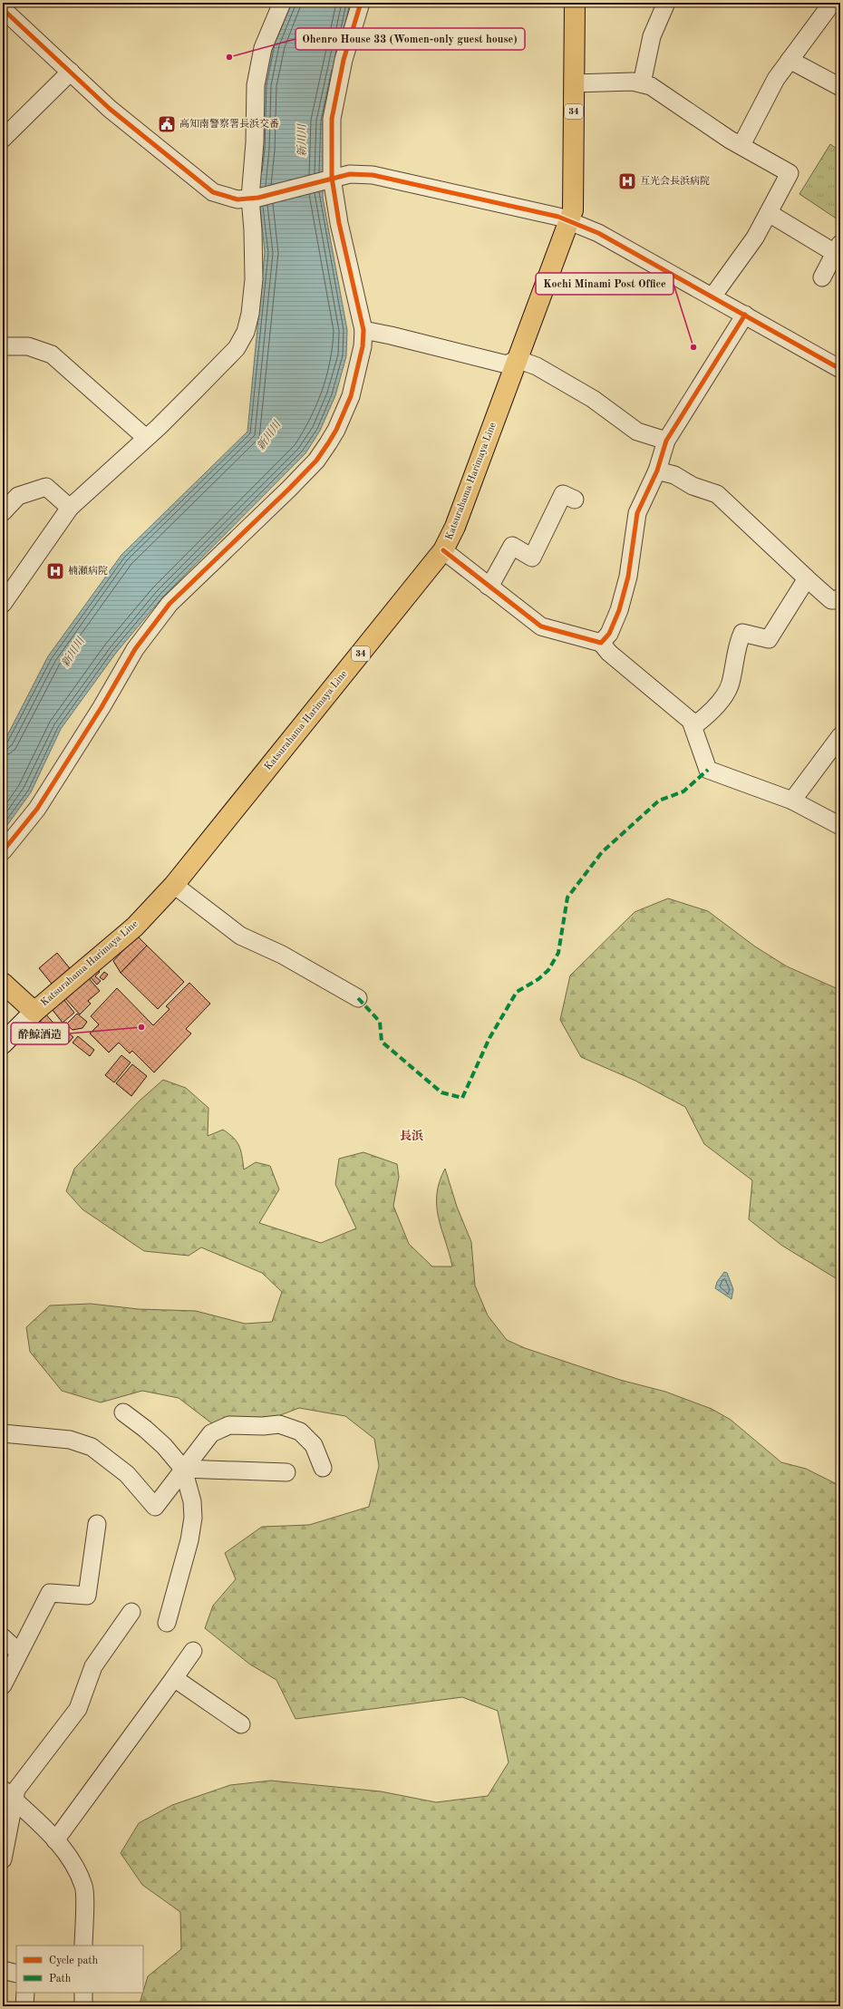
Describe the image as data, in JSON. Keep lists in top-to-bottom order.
{
  "streets": {
    "main road": ["34", "Katsurahama Harimaya Line"]
  },
  "districts": ["長浜"],
  "water": ["新川川"],
  "places": {
    "other": ["Ohenro House 33 (Women-only guest house)", "Kochi Minami Post Office", "酔鯨酒造"],
    "public building": ["高知南警察署長浜交番"],
    "hospital": ["互光会長浜病院", "楠瀬病院"]
  },
  "legend": ["Cycle path", "Path"]
}
